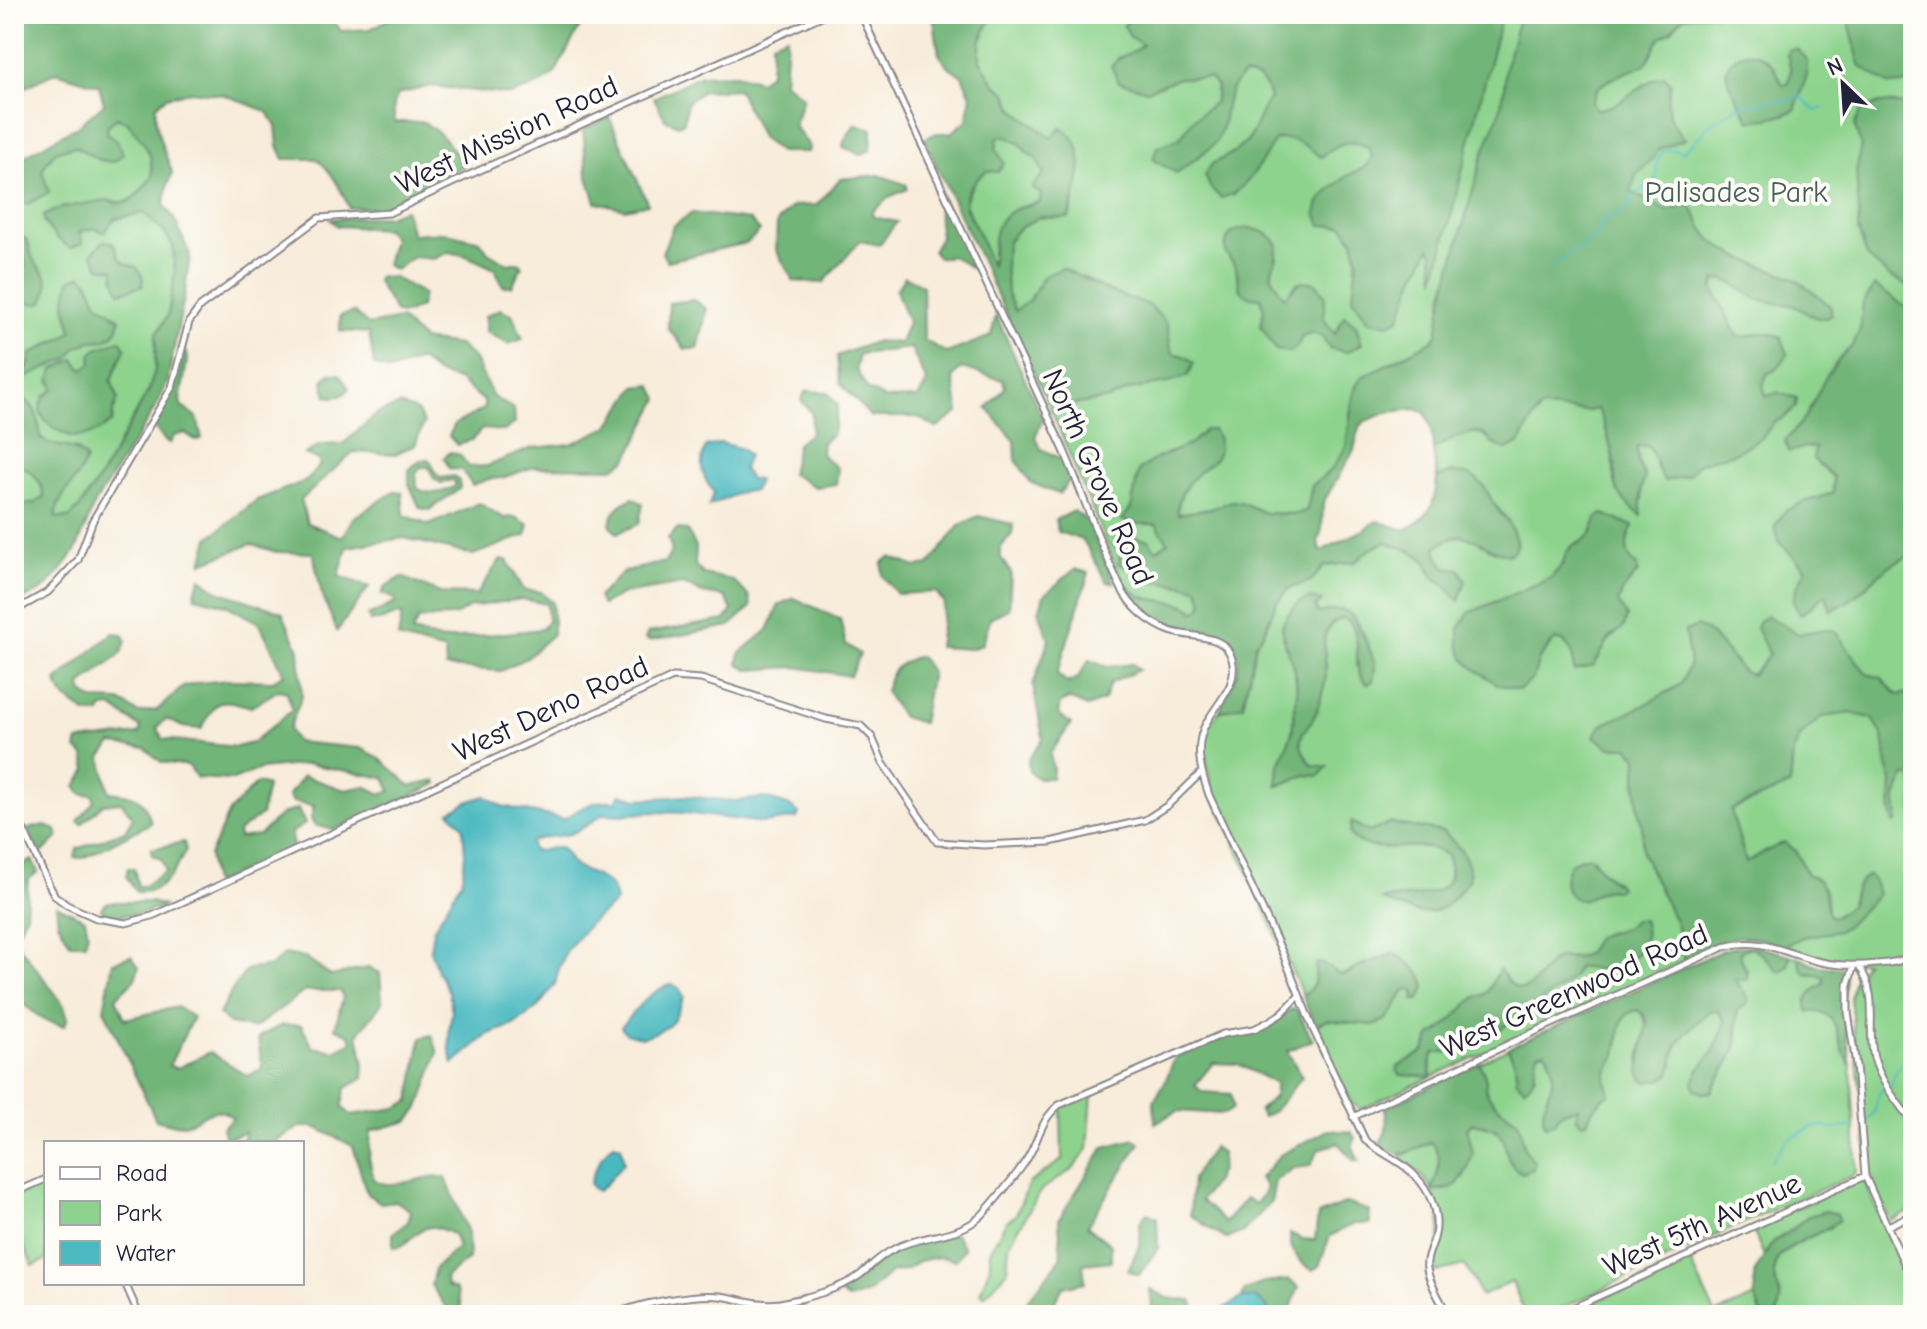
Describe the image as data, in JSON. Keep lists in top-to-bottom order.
{
  "streets": {
    "street": [
      "West Mission Road",
      "North Grove Road",
      "West Deno Road",
      "West Greenwood Road",
      "West 5th Avenue"
    ]
  },
  "crossings": [
    ["North Grove Road", "West Deno Road"],
    ["North Grove Road", "West Greenwood Road"]
  ],
  "parks": ["Palisades Park"],
  "legend": ["Road", "Park", "Water"],
  "north": "top left"
}
